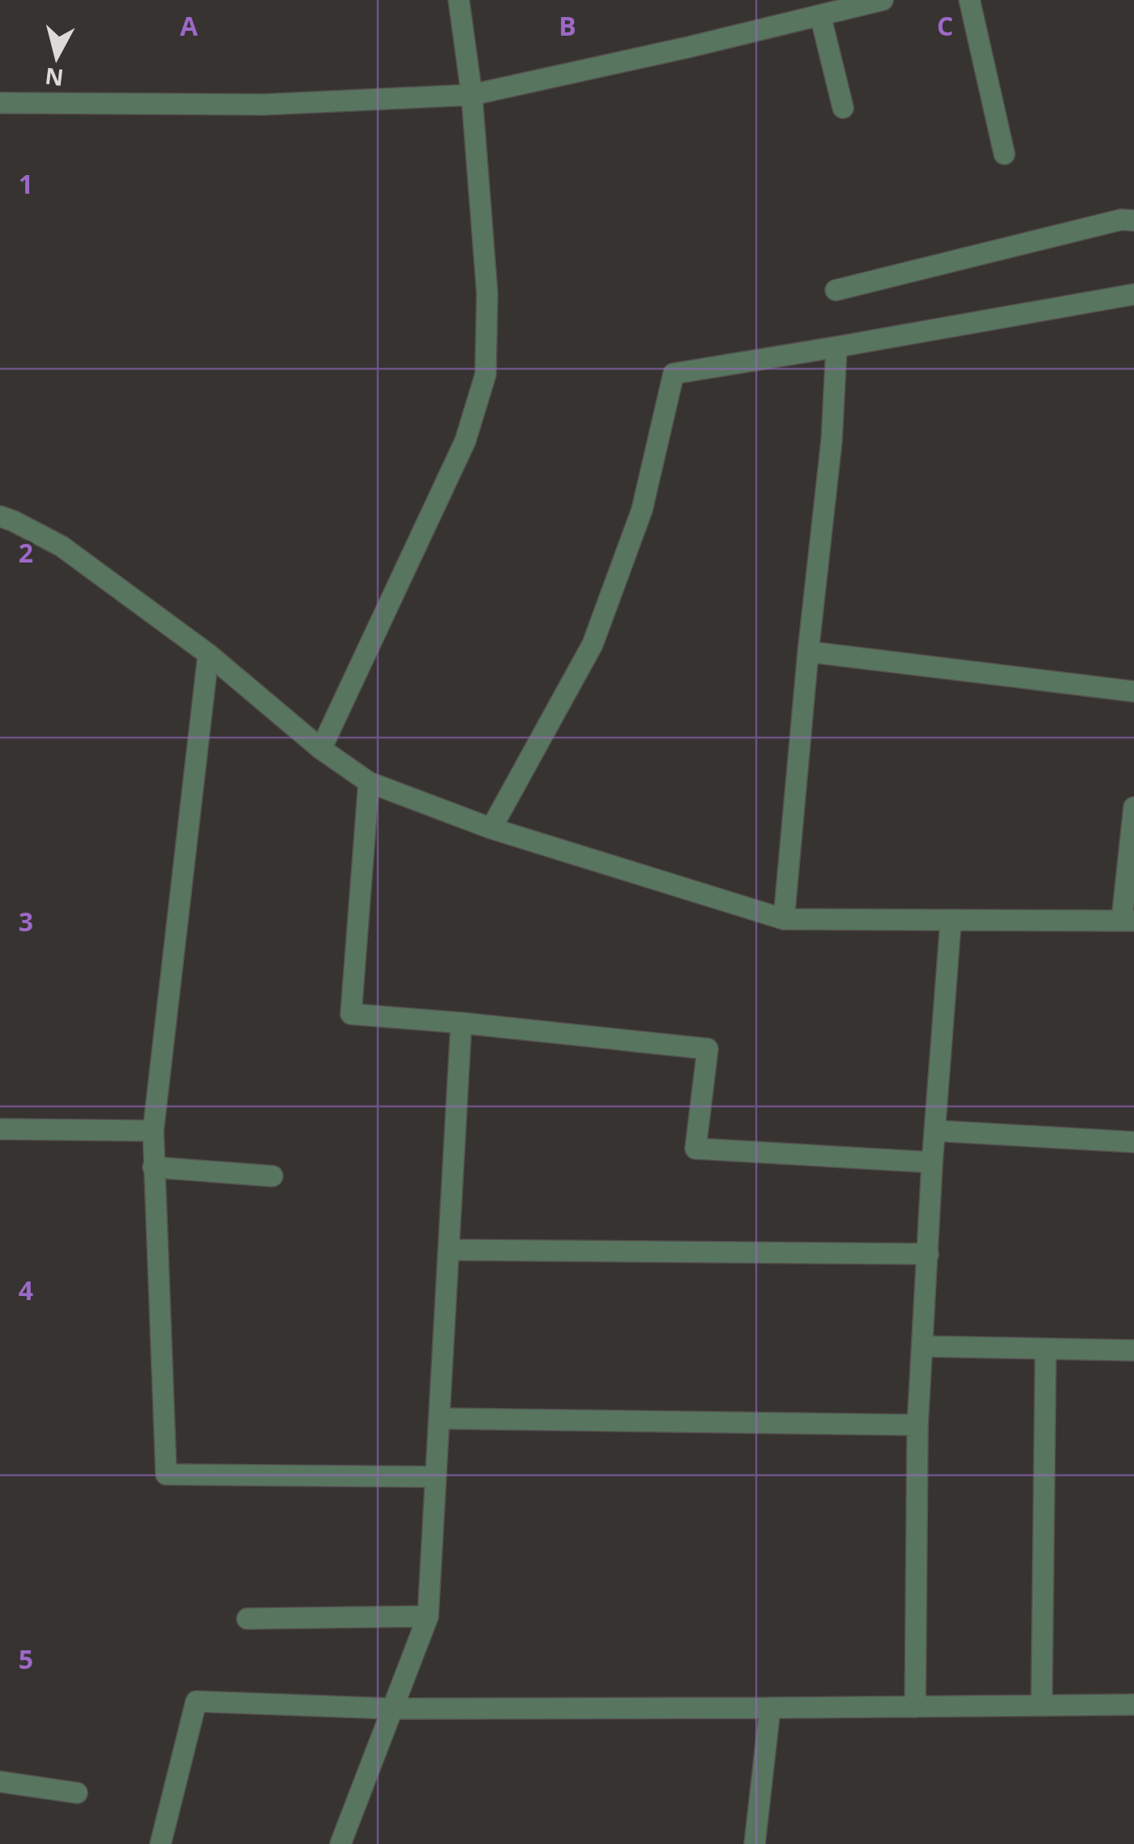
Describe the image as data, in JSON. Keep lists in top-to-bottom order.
{
  "north": "bottom",
  "grid": {
    "columns": ["A", "B", "C"],
    "rows": [
      "1",
      "2",
      "3",
      "4",
      "5"
    ]
  }
}
